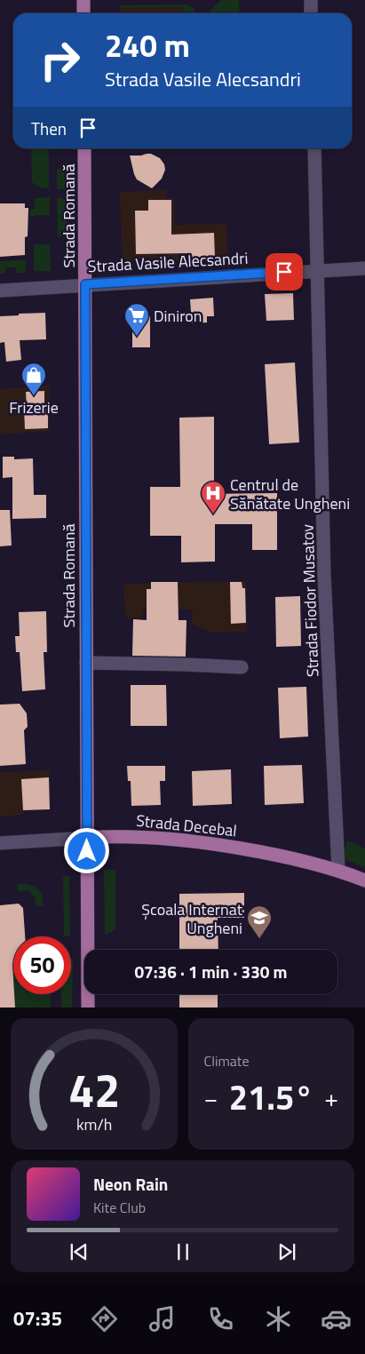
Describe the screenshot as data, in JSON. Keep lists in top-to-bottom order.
{
  "streets": {
    "main road": ["Strada Romană", "Strada Decebal"],
    "street": ["Strada Vasile Alecsandri", "Strada Fiodor Musatov"]
  },
  "crossings": [
    ["Strada Romană", "Strada Vasile Alecsandri"],
    ["Strada Romană", "Strada Decebal"],
    ["Strada Vasile Alecsandri", "Strada Fiodor Musatov"],
    ["Strada Fiodor Musatov", "Strada Decebal"]
  ],
  "places": {
    "supermarket": ["Diniron"],
    "shop": ["Frizerie"],
    "hospital": ["Centrul de Sănătate Ungheni"],
    "school or university": ["Școala Internat Ungheni"]
  },
  "page": {
    "turn": ["240 m", "Strada Vasile Alecsandri"],
    "then": "Then",
    "limit": "50",
    "trip": "07:36 · 1 min · 330 m",
    "tile": "Climate",
    "heat": ["−", "21.5°", "+"],
    "song": ["Neon Rain", "Kite Club"],
    "tabs": "07:35",
    "gauge": ["42", "km/h"]
  }
}
